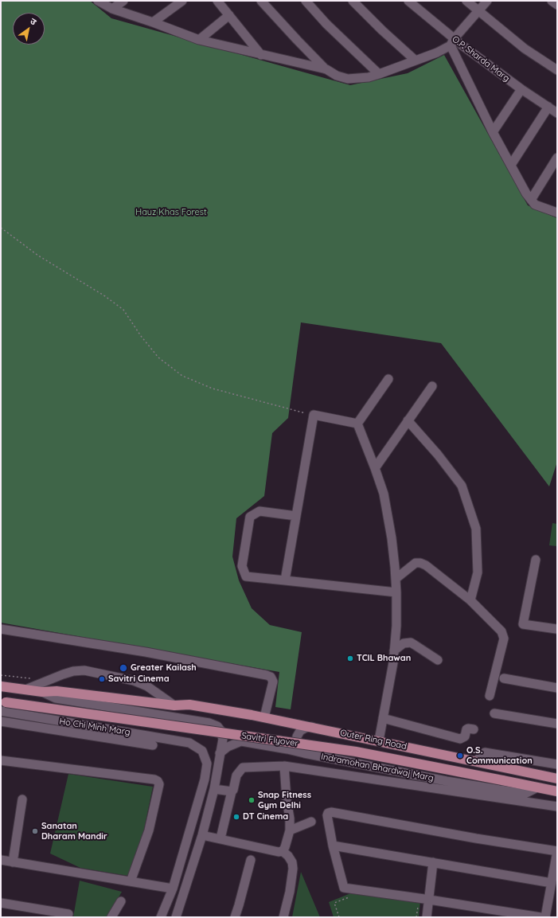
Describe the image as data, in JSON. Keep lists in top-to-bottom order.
{
  "streets": {
    "main road": ["Savitri Flyover", "Outer Ring Road"],
    "street": ["O.P. Sharda Marg", "Ho Chi Minh Marg", "Indramohan Bhardwaj Marg"]
  },
  "crossings": [
    ["Savitri Flyover", "Indramohan Bhardwaj Marg"]
  ],
  "parks": ["Hauz Khas Forest"],
  "places": [
    "TCIL Bhawan",
    "Greater Kailash",
    "Savitri Cinema",
    "O.S. Communication",
    "Snap Fitness Gym Delhi",
    "DT Cinema",
    "Sanatan Dharam Mandir"
  ],
  "north": "top right"
}
